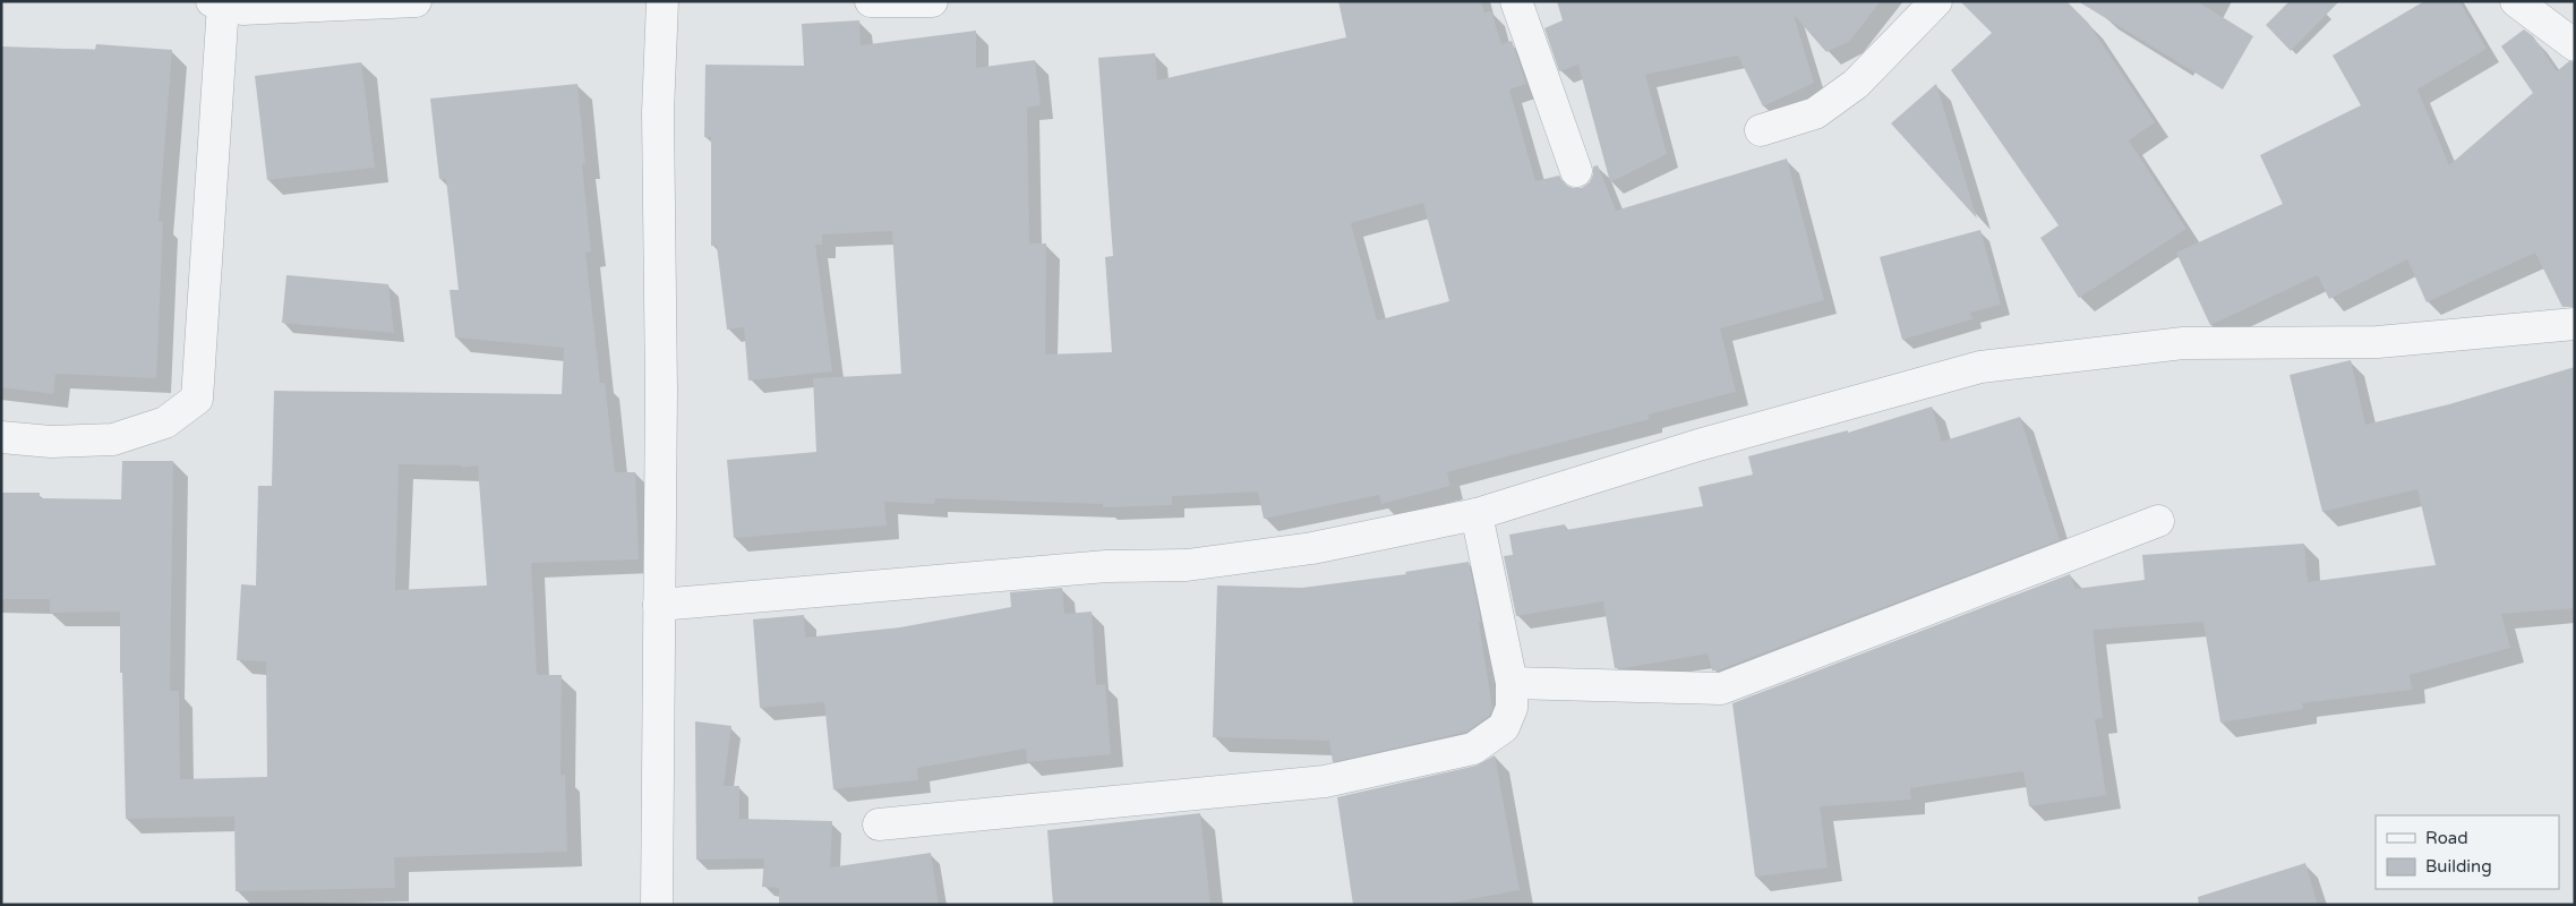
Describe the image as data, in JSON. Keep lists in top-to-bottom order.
{
  "legend": ["Road", "Building"]
}
